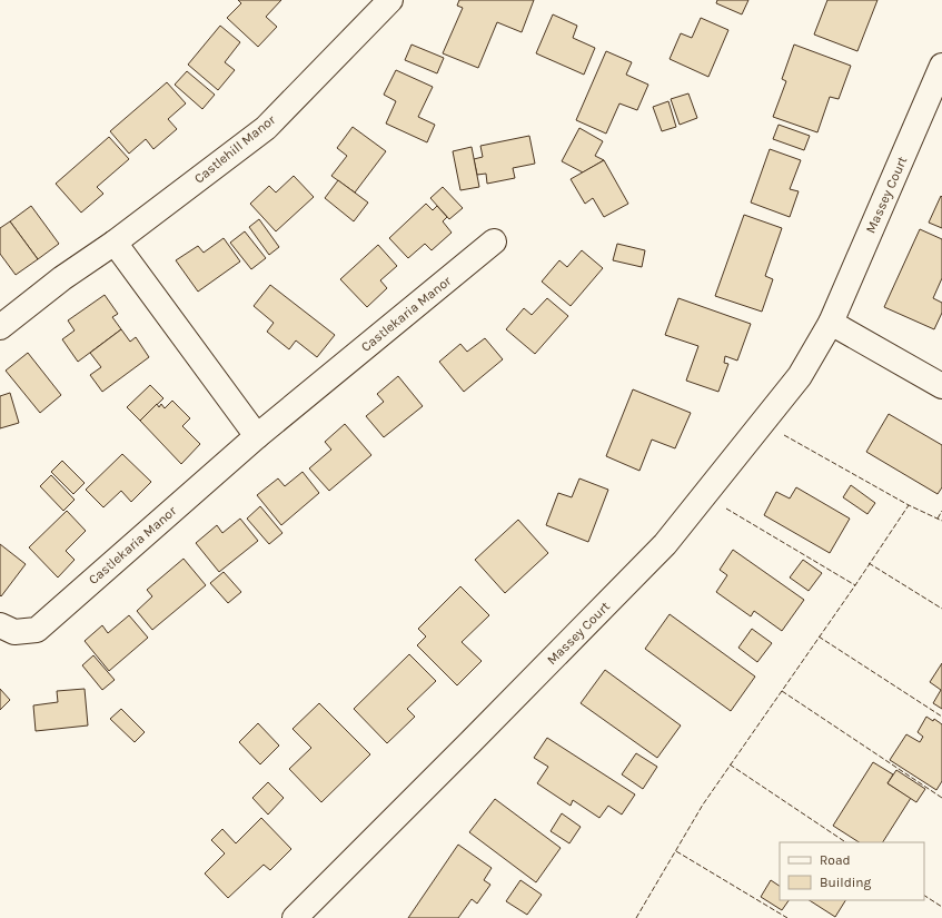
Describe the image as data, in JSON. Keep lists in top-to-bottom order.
{
  "streets": {
    "street": ["Castlehill Manor", "Massey Court", "Castlekaria Manor"]
  },
  "legend": ["Road", "Building"]
}
